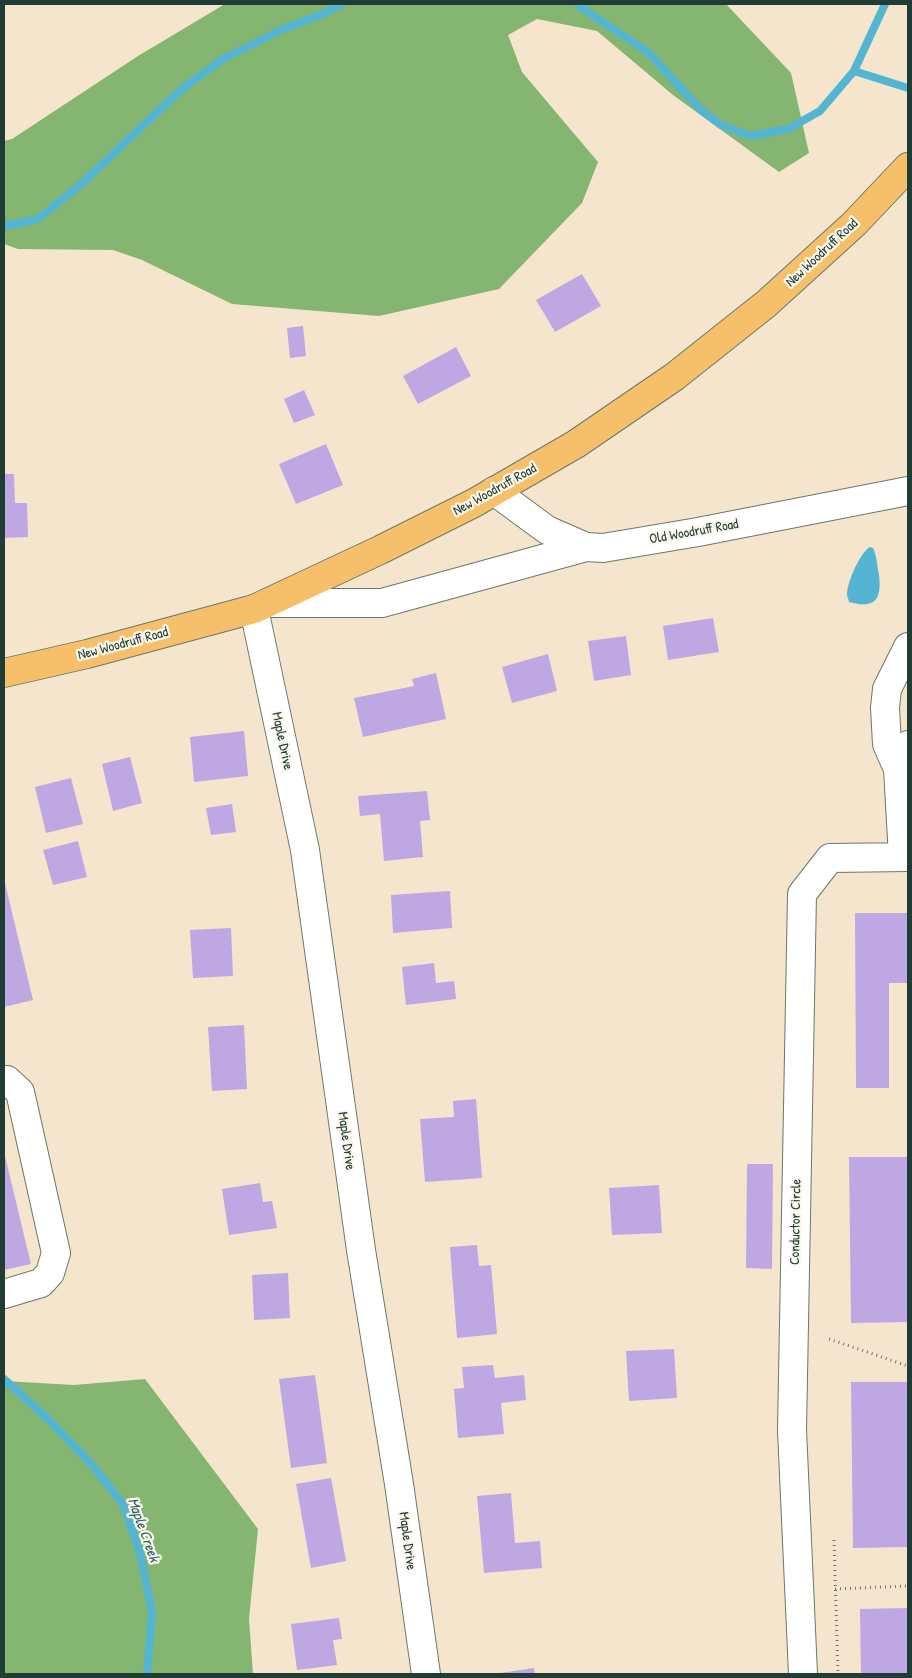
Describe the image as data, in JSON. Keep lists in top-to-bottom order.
{
  "streets": {
    "main road": ["New Woodruff Road"],
    "street": ["Old Woodruff Road", "Maple Drive", "Conductor Circle"]
  },
  "crossings": [
    ["New Woodruff Road", "Old Woodruff Road"],
    ["New Woodruff Road", "Maple Drive"]
  ],
  "water": ["Maple Creek"]
}
